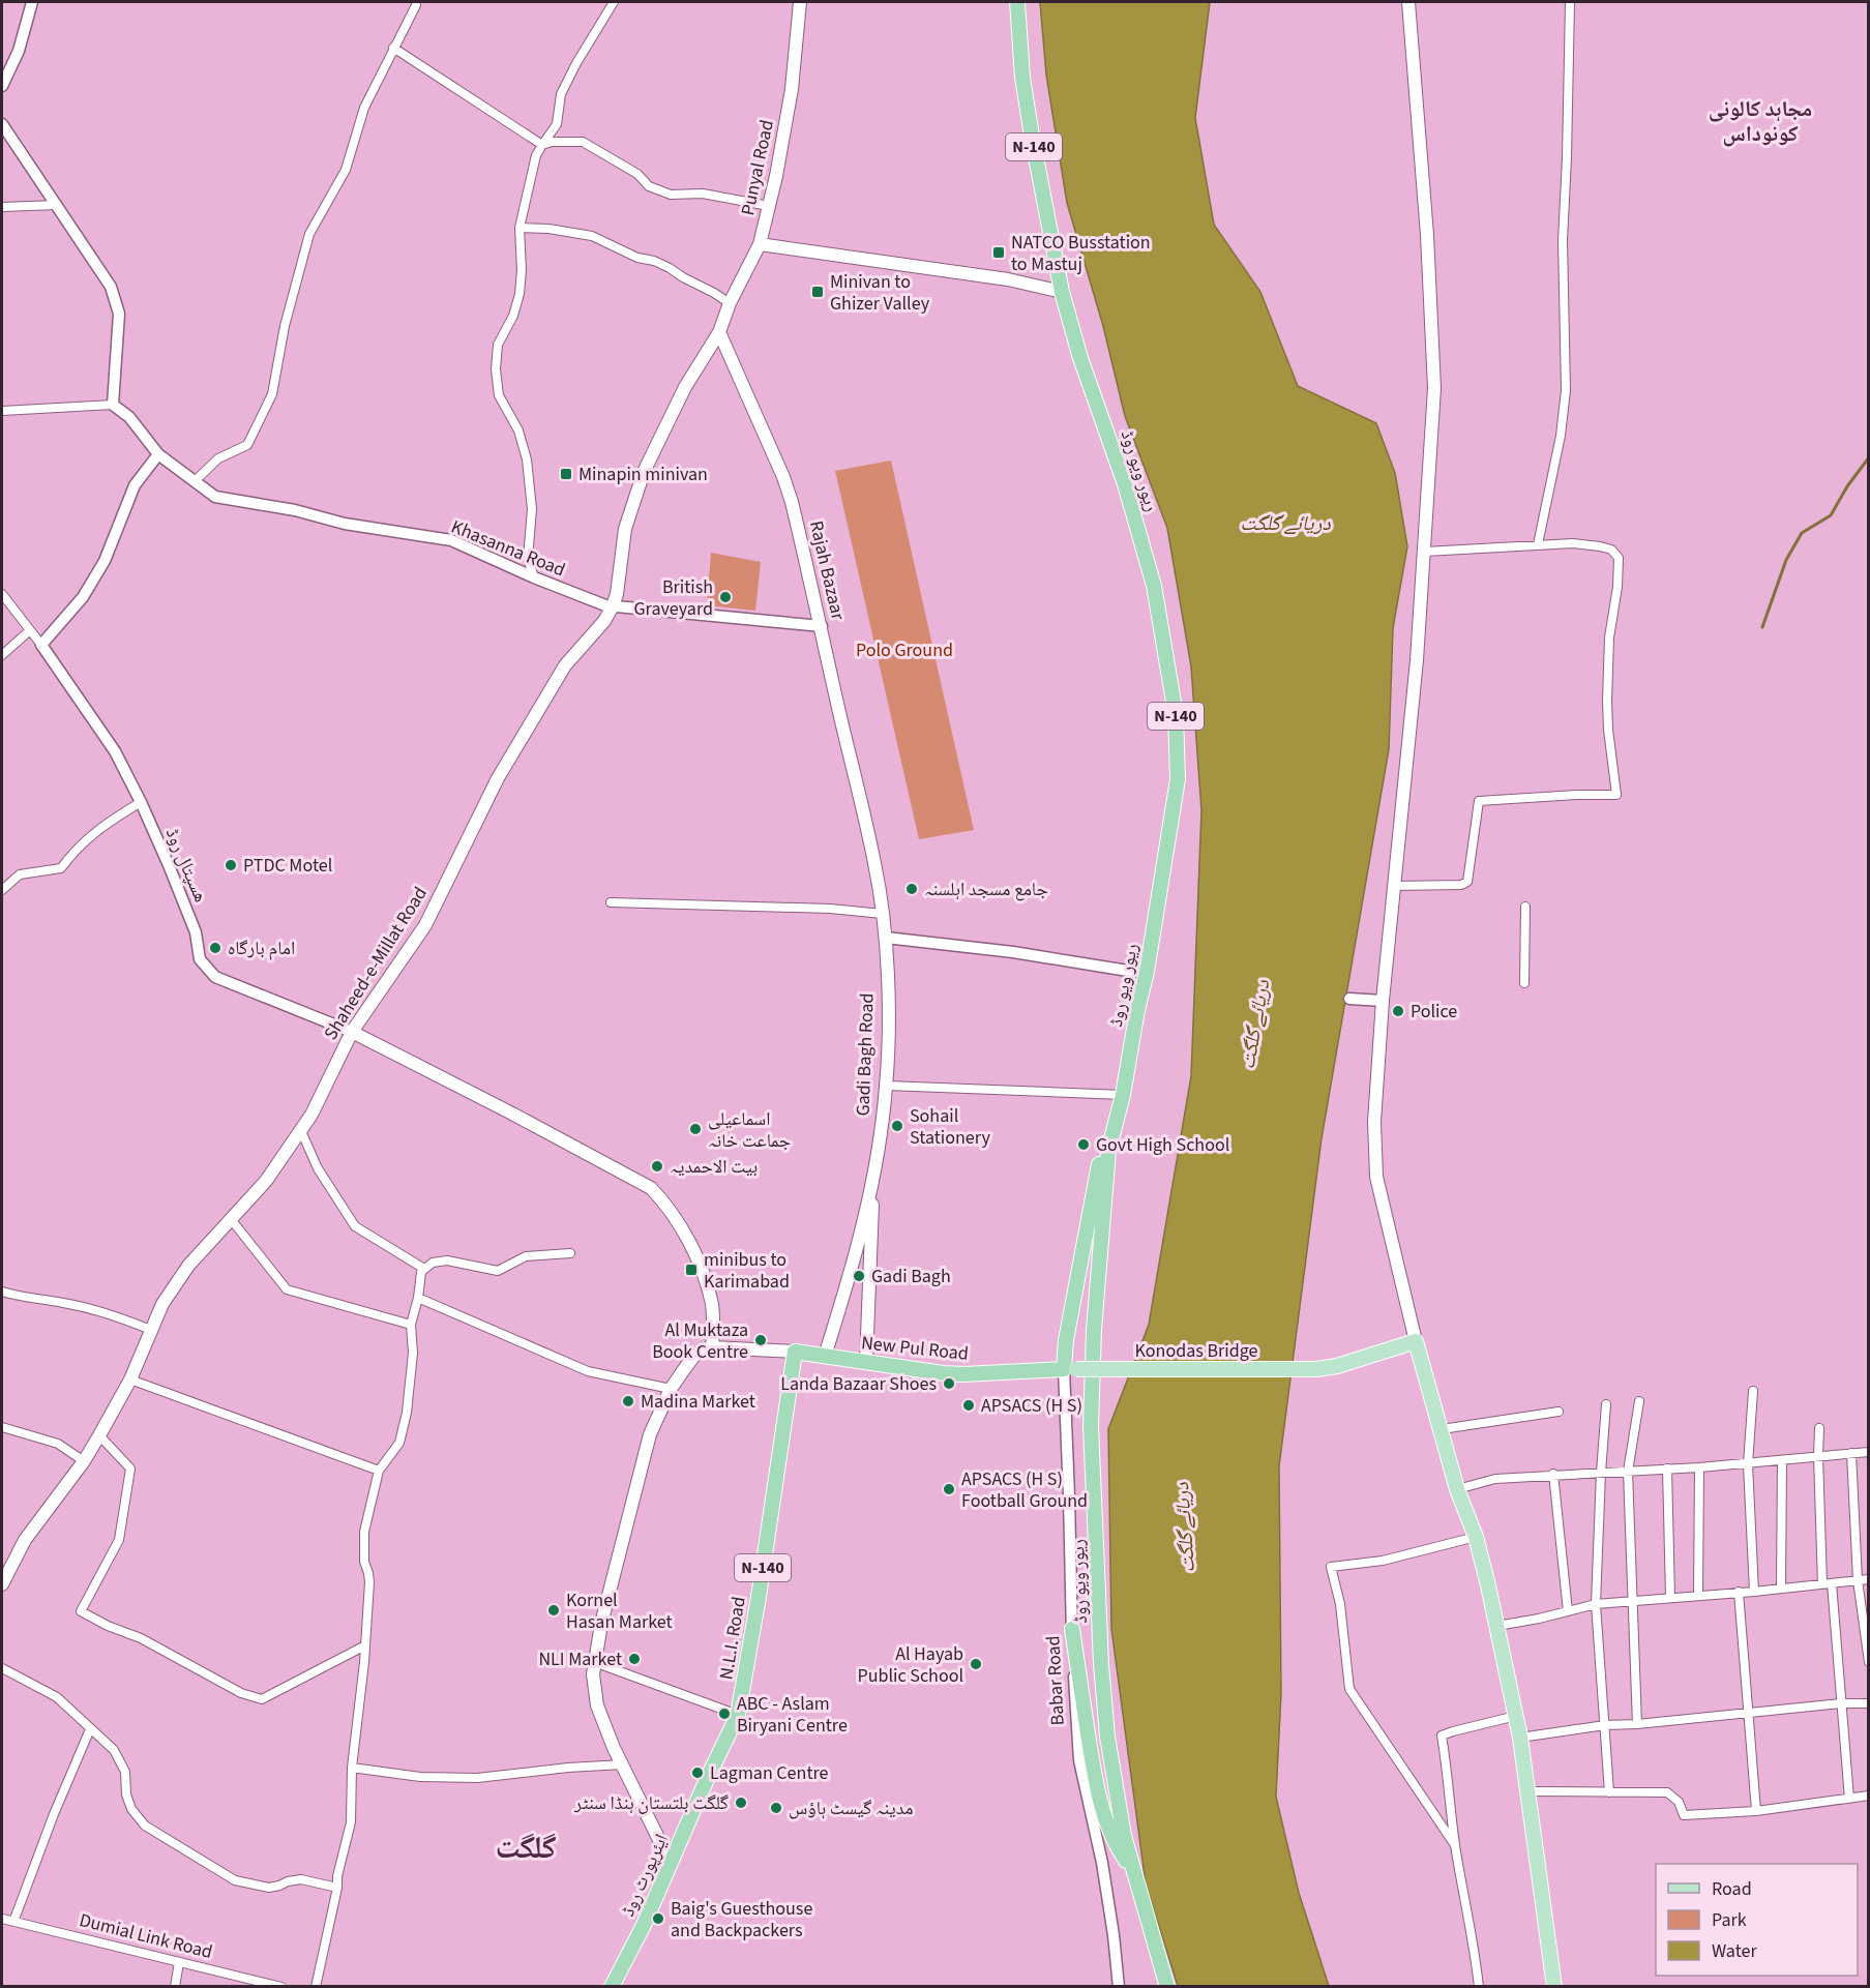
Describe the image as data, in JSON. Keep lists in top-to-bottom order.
{
  "streets": {
    "highway": [
      "N-140",
      "ریور ویو روڈ",
      "New Pul Road",
      "N.L.I. Road",
      "ایئرپورٹ روڈ"
    ],
    "main road": [
      "Punyal Road",
      "Rajah Bazaar",
      "Shaheed-e-Millat Road",
      "Gadi Bagh Road",
      "Konodas Bridge"
    ],
    "street": [
      "Khasanna Road",
      "ھسپتال روڈ",
      "Babar Road",
      "Dumial Link Road"
    ]
  },
  "crossings": [
    ["N-140", "ریور ویو روڈ"],
    ["N-140", "New Pul Road"],
    ["N-140", "Konodas Bridge"],
    ["N-140", "Babar Road"],
    ["Punyal Road", "Rajah Bazaar"],
    ["Punyal Road", "Shaheed-e-Millat Road"],
    ["Khasanna Road", "Rajah Bazaar"],
    ["Khasanna Road", "Shaheed-e-Millat Road"],
    ["Rajah Bazaar", "Shaheed-e-Millat Road"],
    ["Rajah Bazaar", "Gadi Bagh Road"],
    ["ھسپتال روڈ", "Shaheed-e-Millat Road"],
    ["Gadi Bagh Road", "New Pul Road"],
    ["New Pul Road", "Konodas Bridge"],
    ["New Pul Road", "Babar Road"],
    ["Konodas Bridge", "Babar Road"],
    ["N.L.I. Road", "ایئرپورٹ روڈ"]
  ],
  "districts": ["مجاہد کالونی کونوداس", "گلگت"],
  "water": ["دریائے گلگت"],
  "parks": ["Polo Ground"],
  "places": {
    "transit": [
      "NATCO Busstation to Mastuj",
      "Minivan to Ghizer Valley",
      "Minapin minivan",
      "minibus to Karimabad"
    ],
    "other": [
      "British Graveyard",
      "PTDC Motel",
      "جامع مسجد اہلسنہ",
      "امام بارگاہ",
      "Police",
      "Sohail Stationery",
      "اسماعیلی جماعت خانہ",
      "Govt High School",
      "بیت الاحمدیہ",
      "Gadi Bagh",
      "Al Muktaza Book Centre",
      "Landa Bazaar Shoes",
      "Madina Market",
      "APSACS (H S)",
      "APSACS (H S) Football Ground",
      "Kornel Hasan Market",
      "NLI Market",
      "Al Hayab Public School",
      "ABC - Aslam Biryani Centre",
      "Lagman Centre",
      "گلگت بلتستان ہنڈا سنٹر",
      "مدینہ گیسٹ ہاؤس",
      "Baig's Guesthouse and Backpackers"
    ]
  },
  "legend": ["Road", "Park", "Water"]
}
